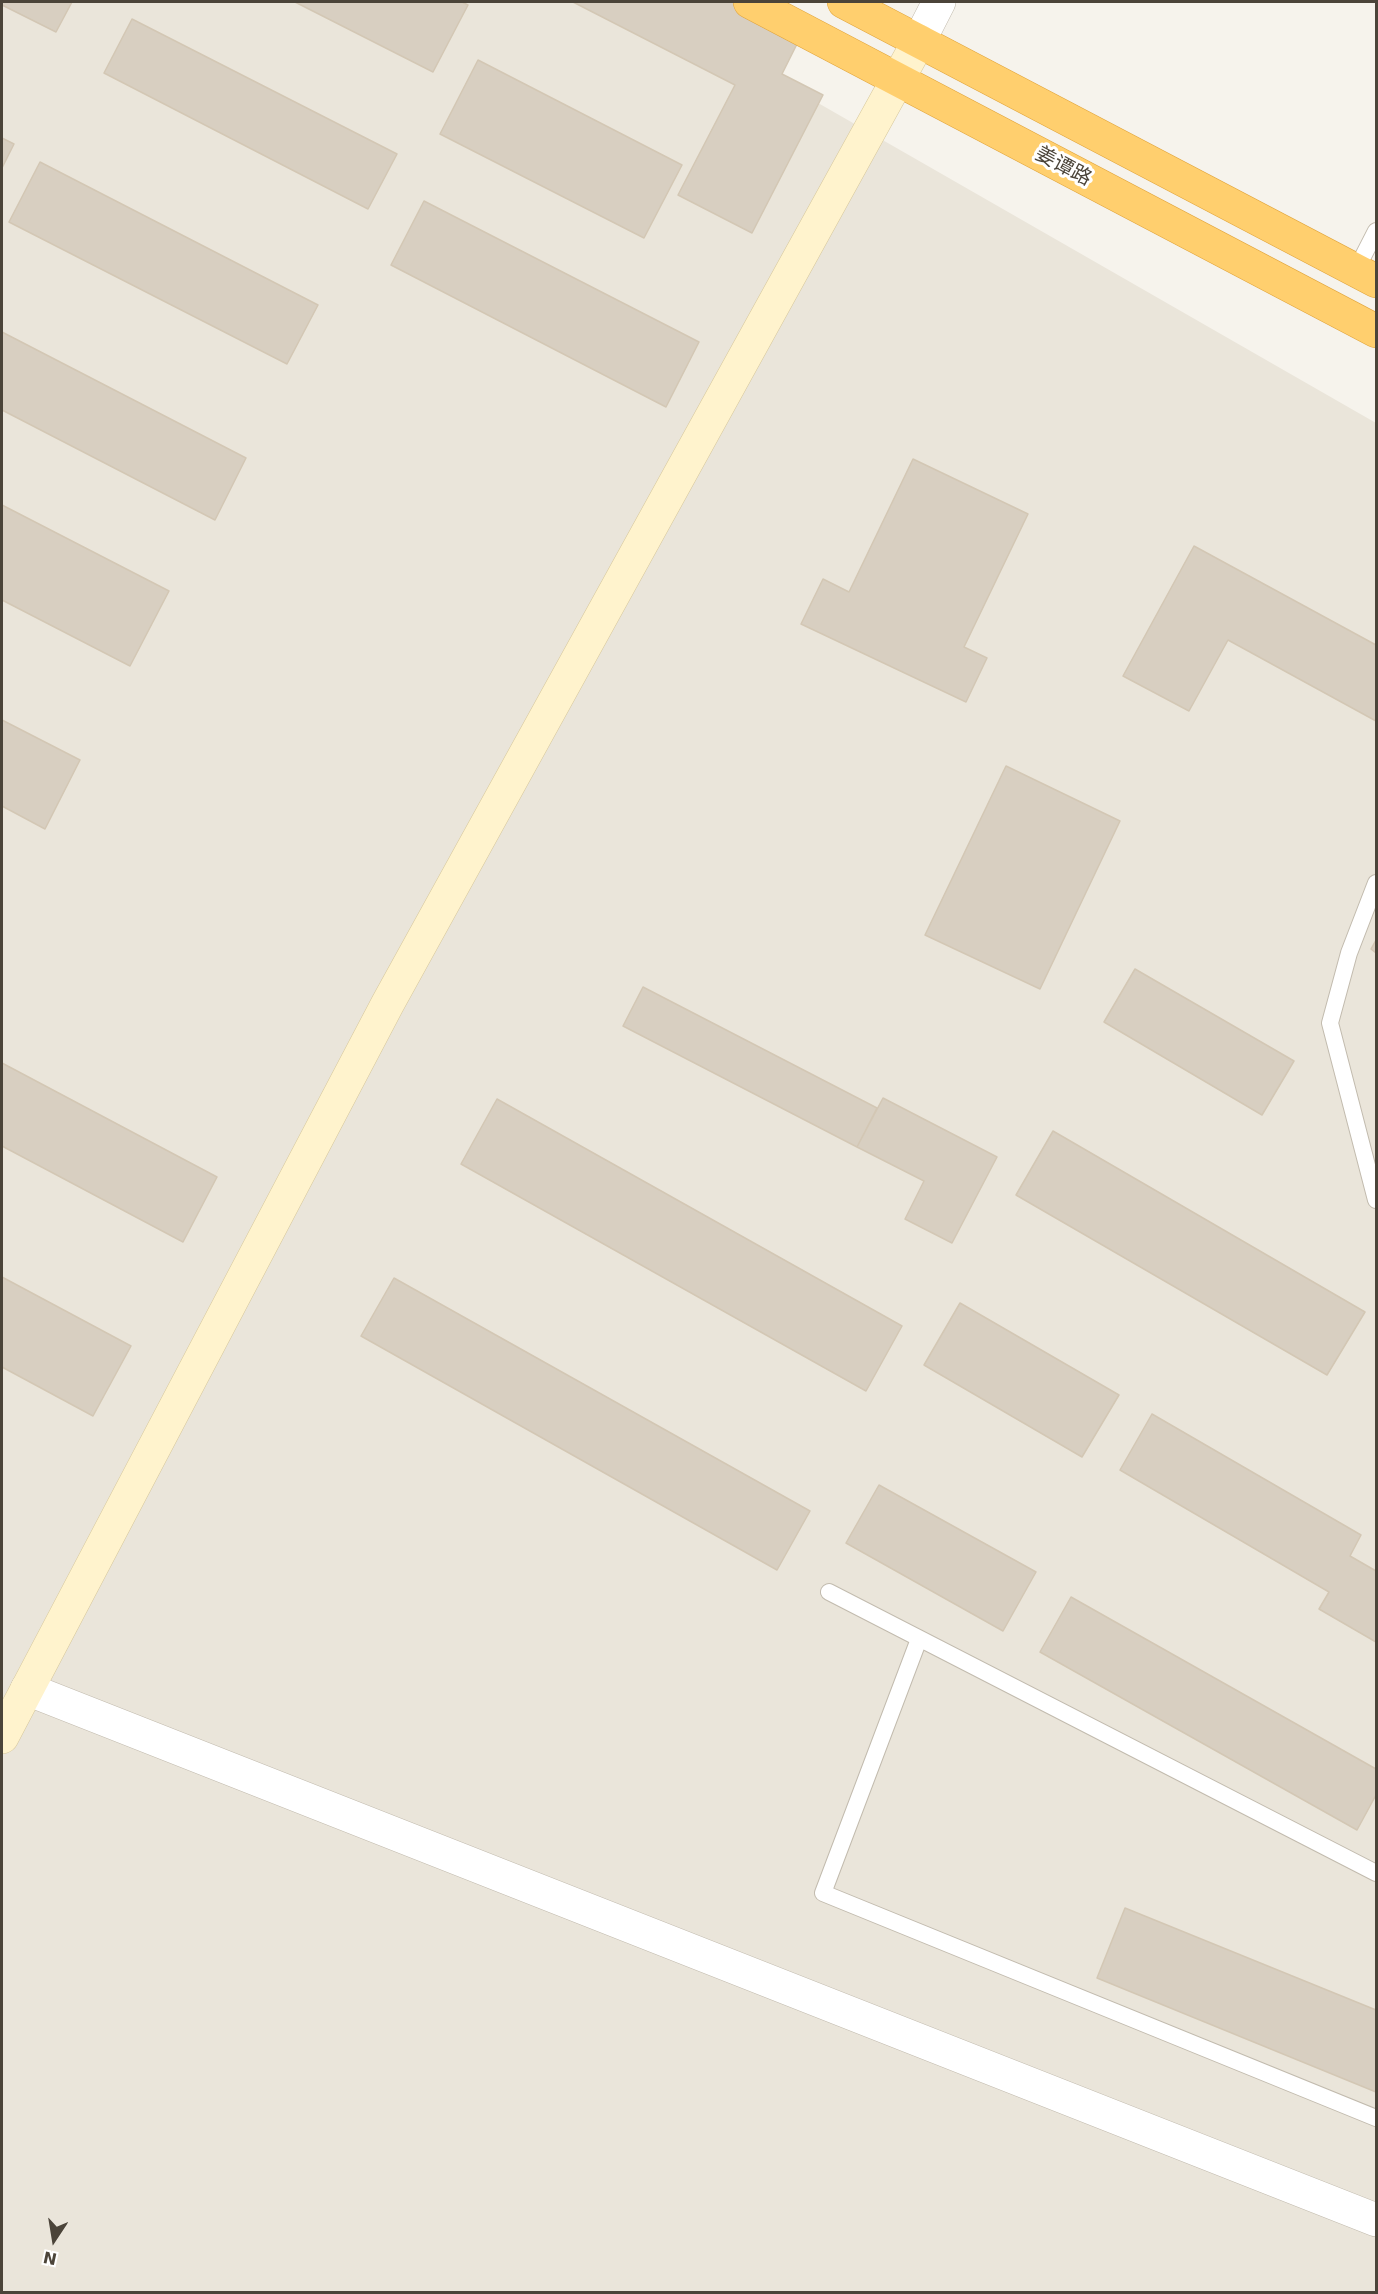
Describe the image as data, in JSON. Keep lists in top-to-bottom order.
{
  "streets": {
    "highway": ["姜谭路"]
  },
  "north": "bottom"
}
